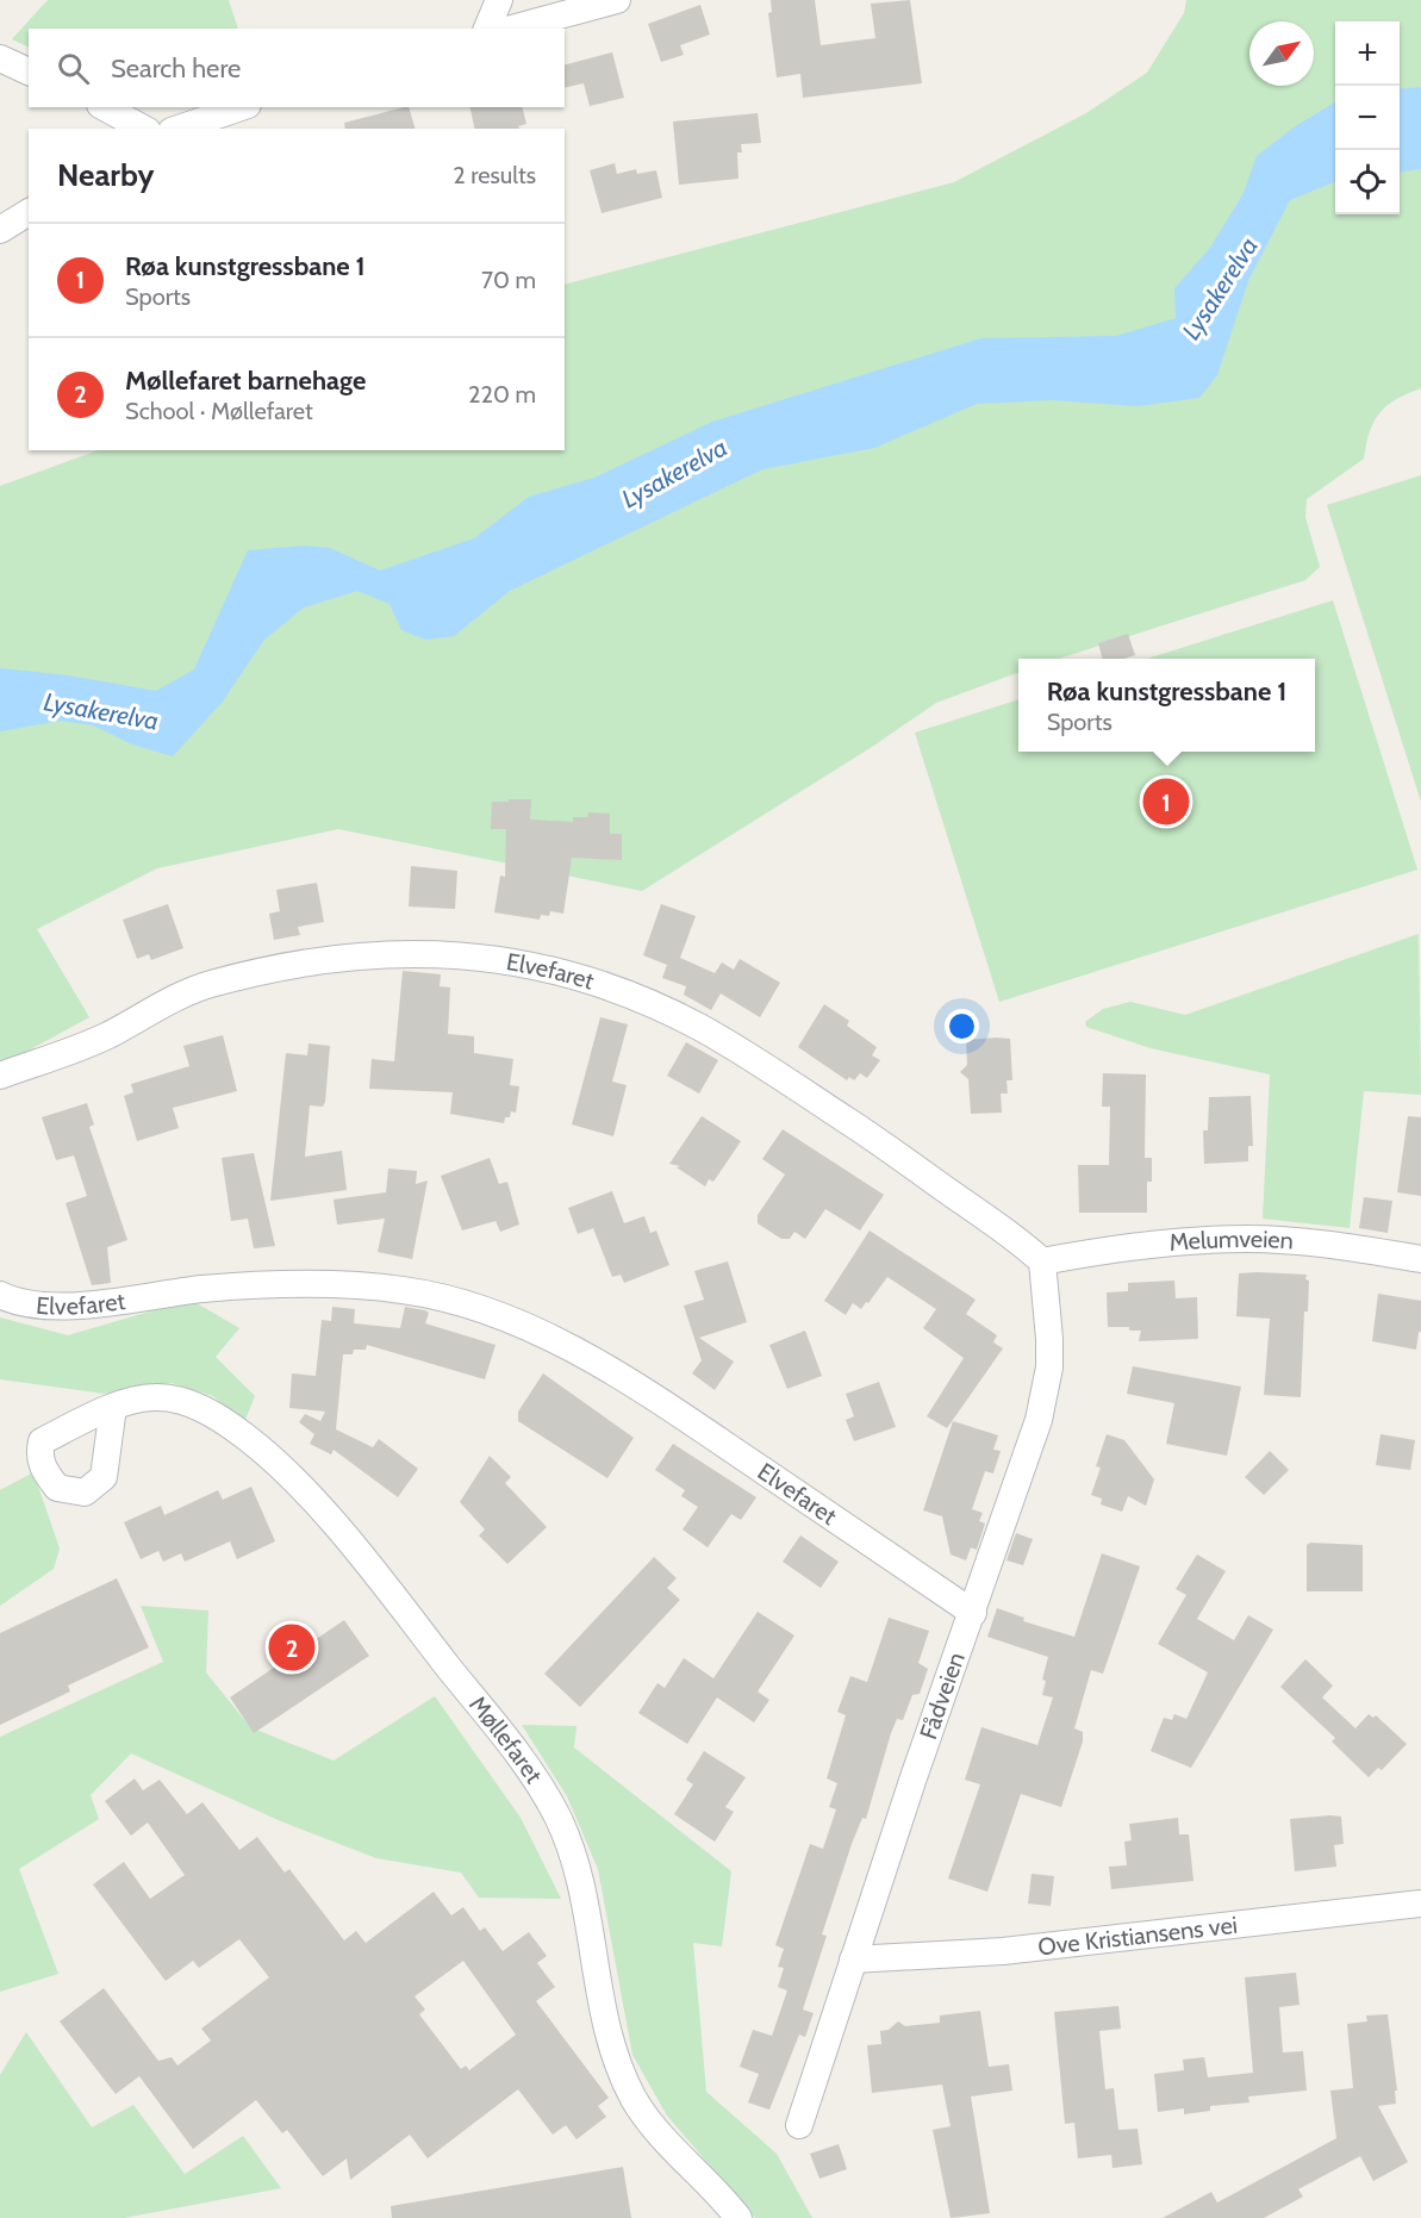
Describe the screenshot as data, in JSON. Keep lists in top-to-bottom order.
{
  "streets": {
    "street": [
      "Elvefaret",
      "Melumveien",
      "Fådveien",
      "Møllefaret",
      "Ove Kristiansens vei"
    ]
  },
  "crossings": [
    ["Elvefaret", "Melumveien"],
    ["Elvefaret", "Fådveien"],
    ["Melumveien", "Fådveien"],
    ["Fådveien", "Ove Kristiansens vei"]
  ],
  "water": ["Lysakerelva"],
  "north": "top right",
  "page": {
    "map_buttons": ["+", "−"],
    "search": "Search here",
    "heading": ["Nearby", "2 results"],
    "list": [
      {
        "mark": "1",
        "name": "Røa kunstgressbane 1",
        "note": "Sports",
        "value": "70 m"
      },
      {
        "mark": "2",
        "name": "Møllefaret barnehage",
        "note": "School · Møllefaret",
        "value": "220 m"
      }
    ],
    "popup": ["Røa kunstgressbane 1", "Sports"],
    "pins": ["1", "2"]
  }
}
